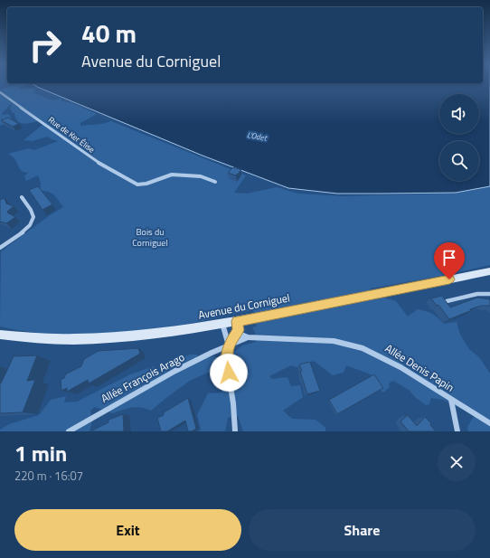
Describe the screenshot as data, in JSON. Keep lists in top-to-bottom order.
{
  "streets": {
    "street": [
      "Rue de Ker Élise",
      "Avenue du Corniguel",
      "Allée Denis Papin",
      "Allée François Arago"
    ]
  },
  "crossings": [
    ["Allée Denis Papin", "Allée François Arago"]
  ],
  "water": ["L'Odet"],
  "parks": ["Bois du Corniguel"],
  "page": {
    "turn": ["40 m", "Avenue du Corniguel"],
    "heading": ["1 min", "220 m · 16:07"],
    "buttons": ["Exit", "Share"]
  }
}
